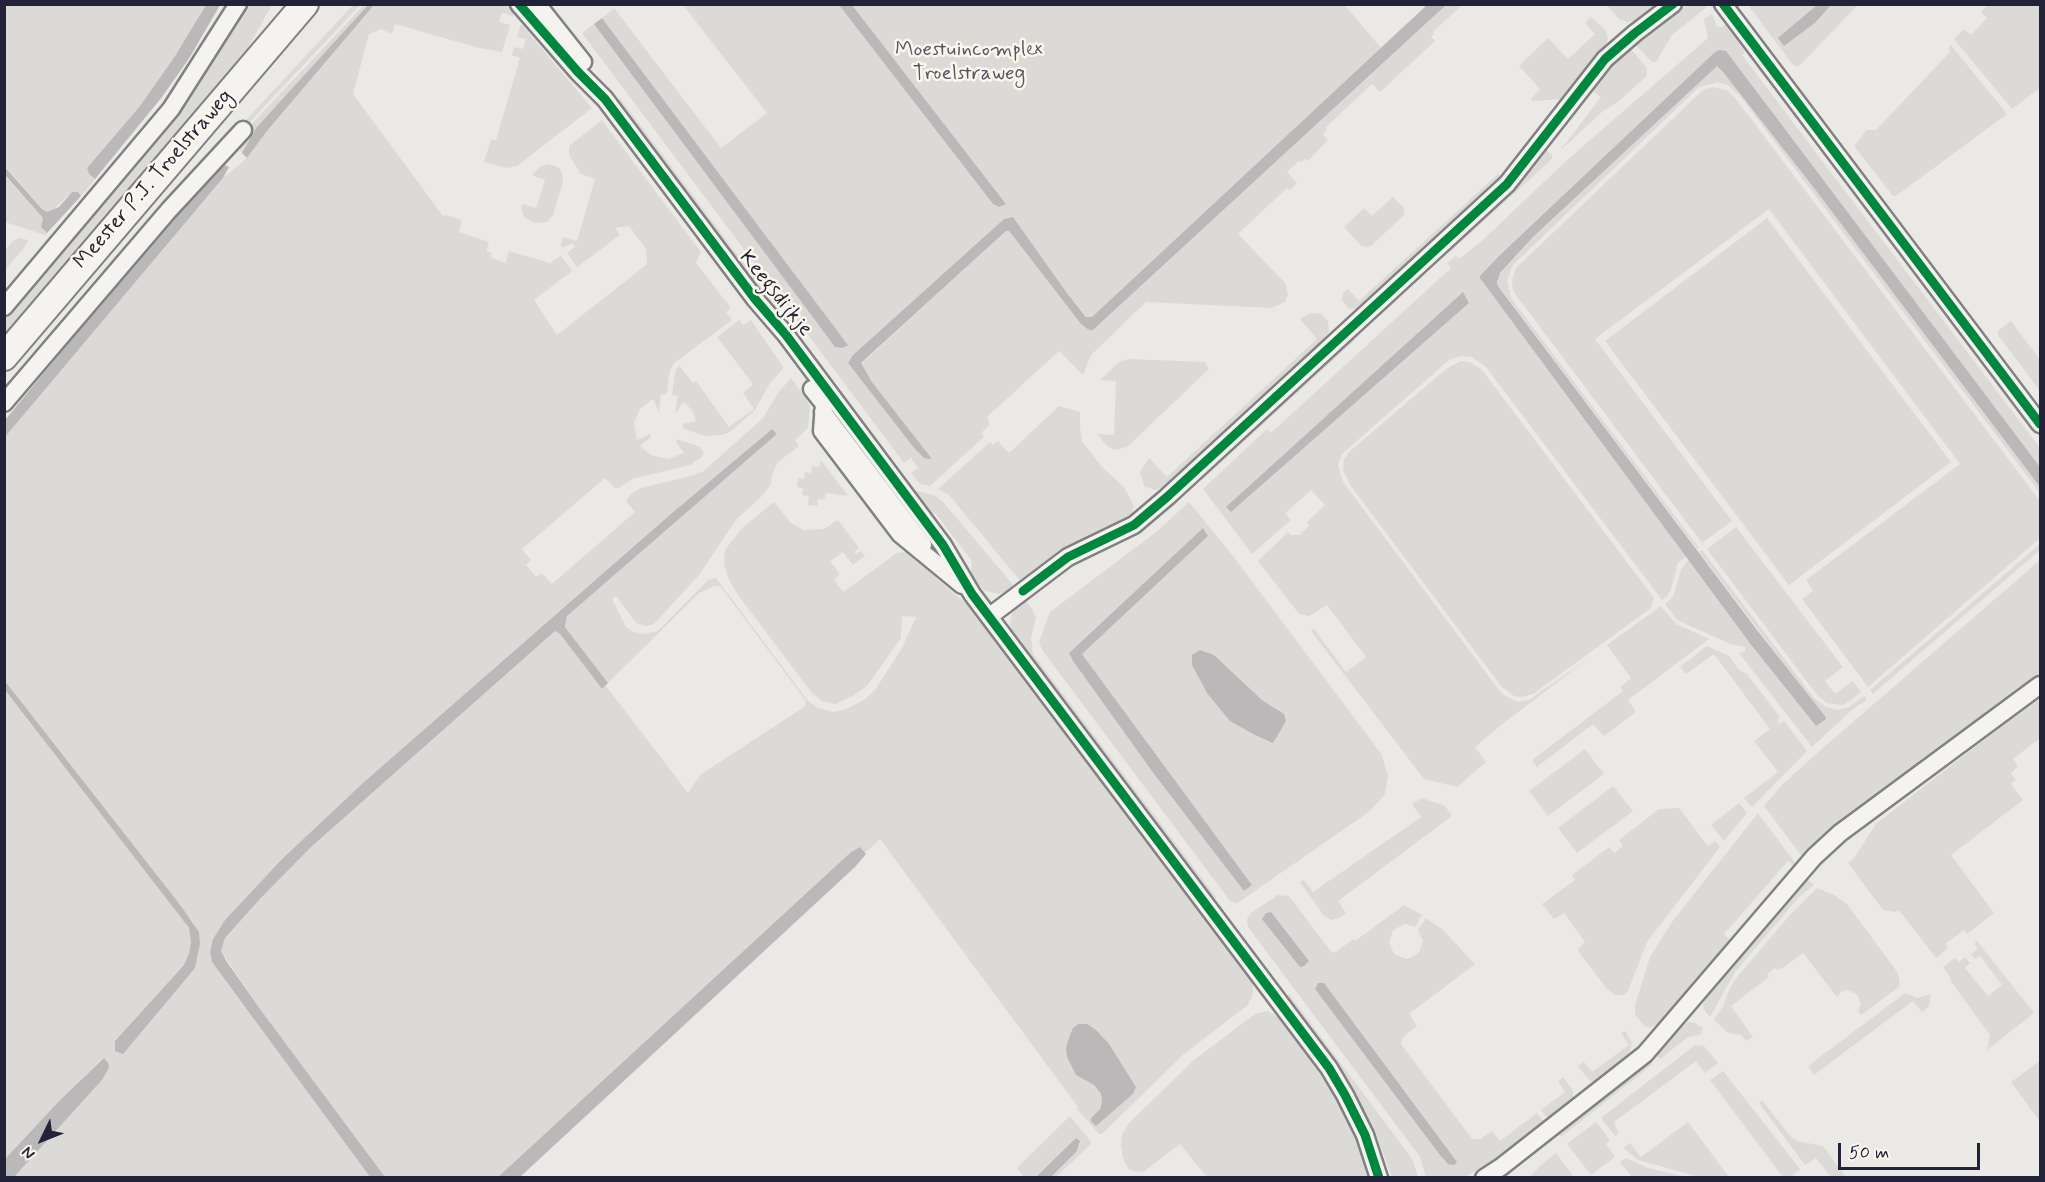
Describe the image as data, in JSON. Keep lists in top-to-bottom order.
{
  "streets": {
    "main road": ["Meester P.J. Troelstraweg"],
    "street": ["Keegsdijkje"]
  },
  "parks": ["Moestuincomplex Troelstraweg"],
  "scale_bar": "50 m",
  "north": "bottom left"
}
